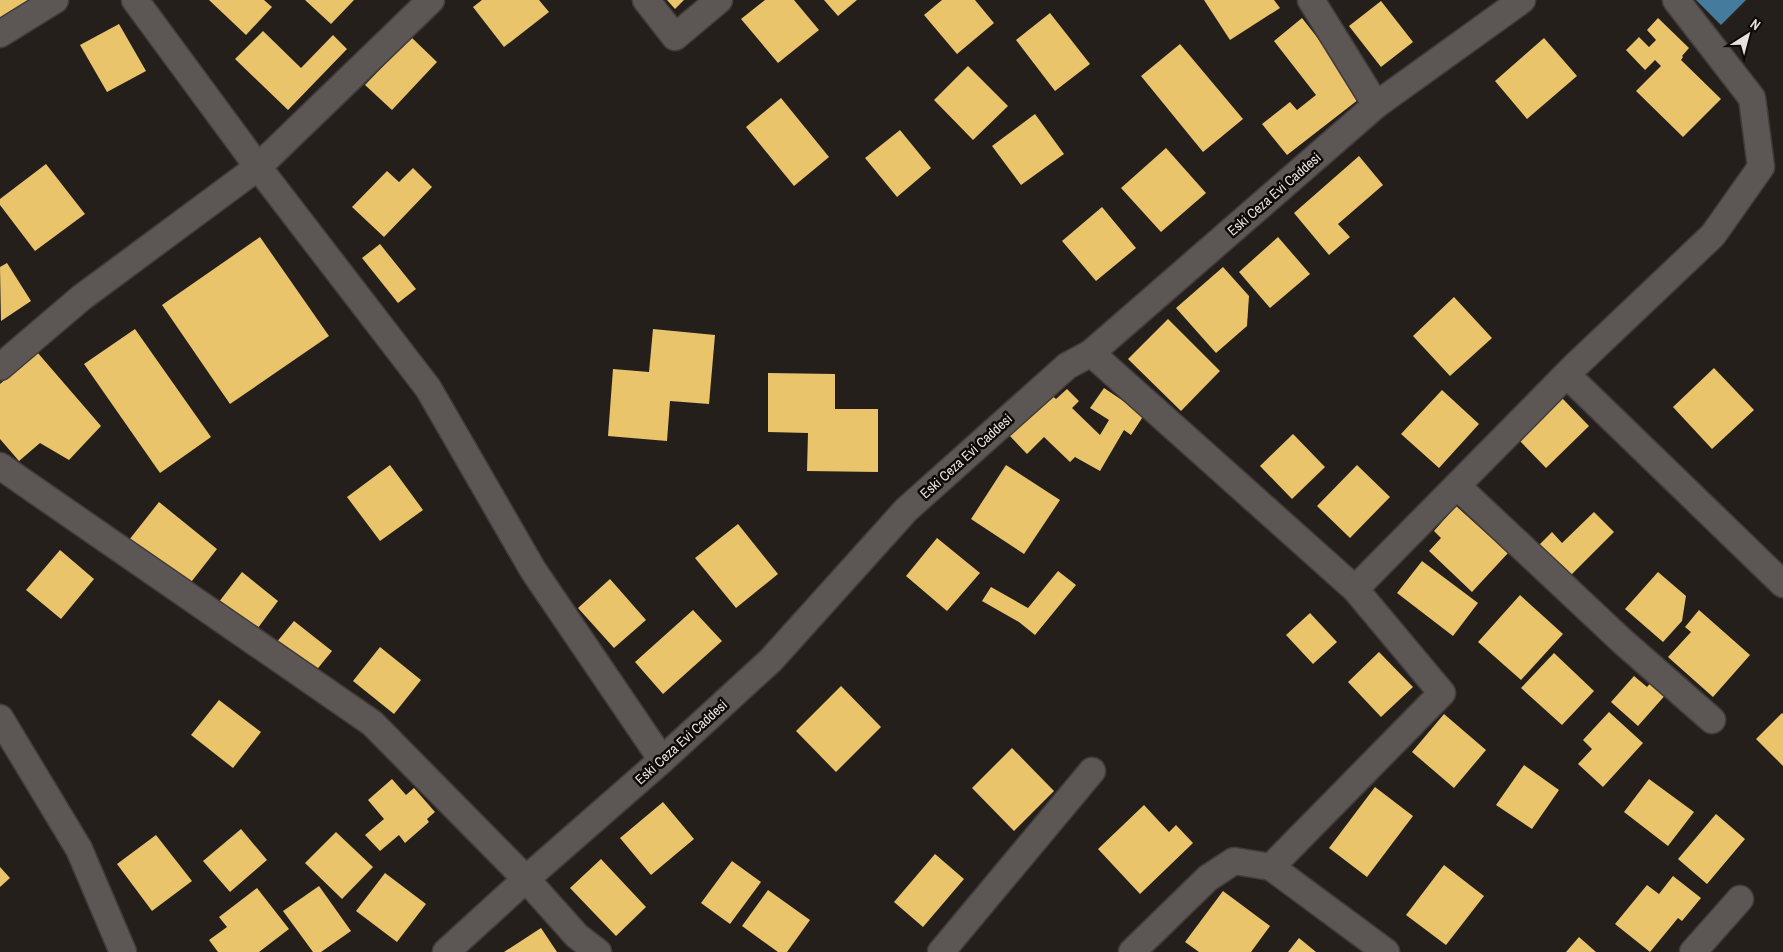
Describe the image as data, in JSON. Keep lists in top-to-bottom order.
{
  "streets": {
    "street": ["Eski Ceza Evi Caddesi"]
  },
  "north": "top right"
}
